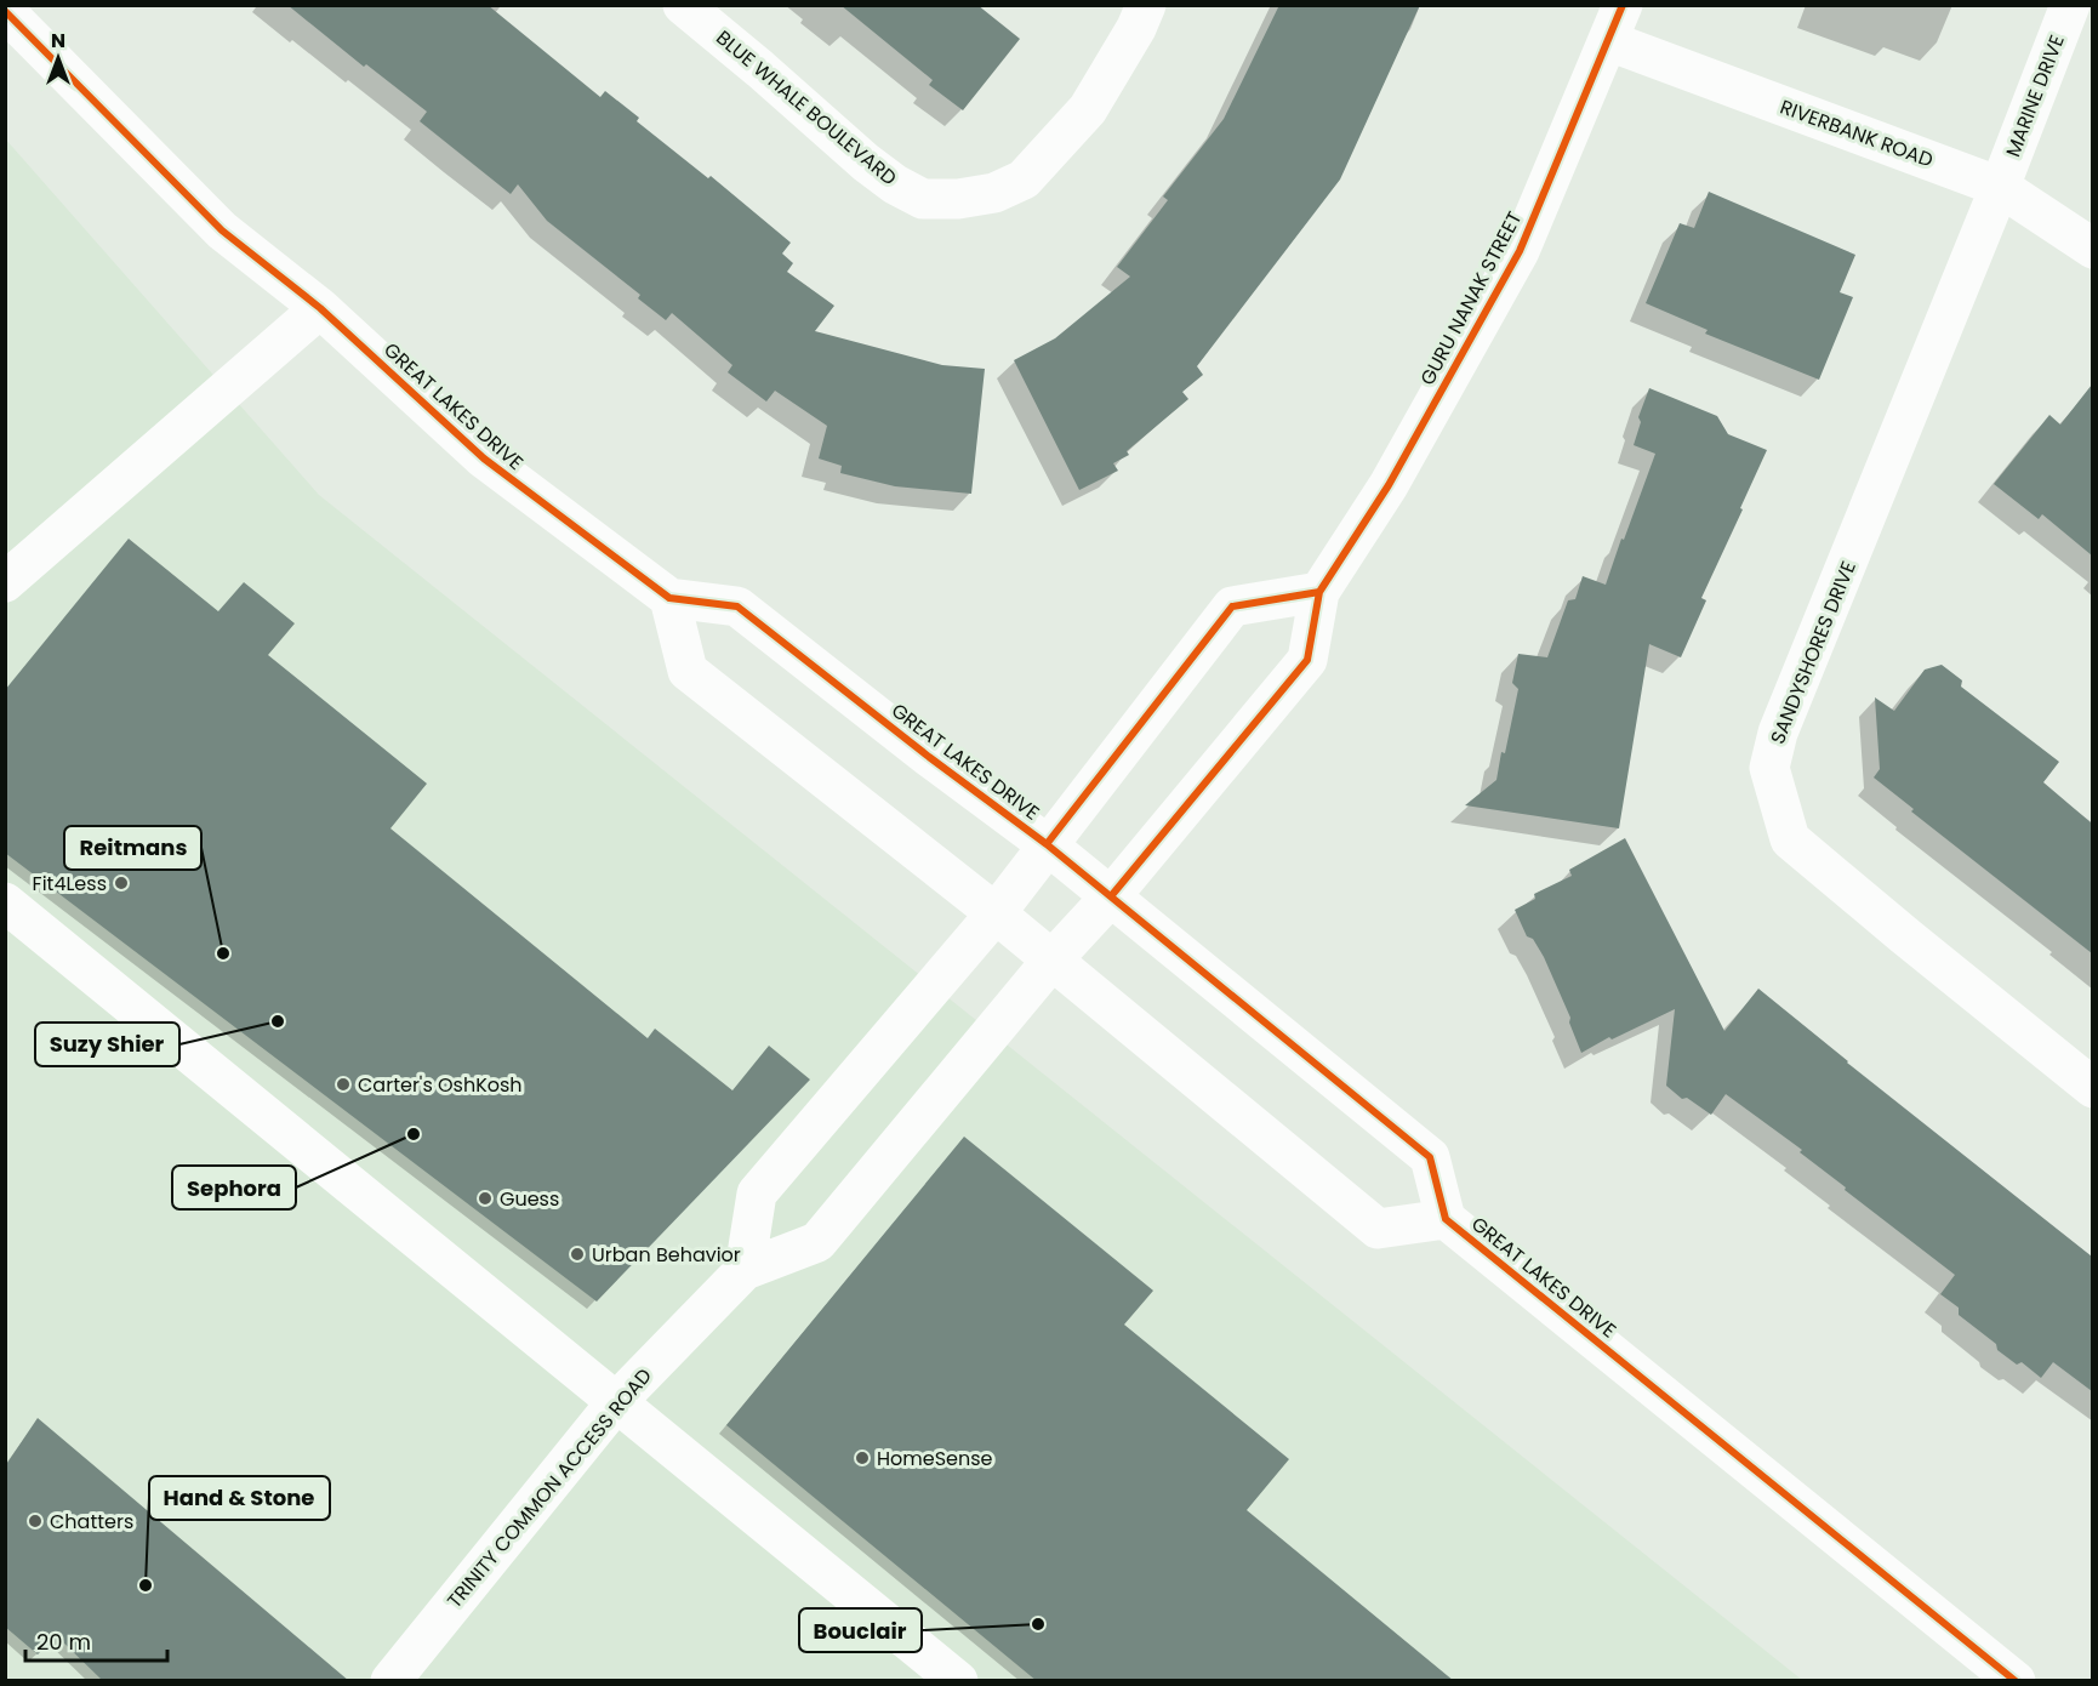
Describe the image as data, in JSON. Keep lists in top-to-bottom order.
{
  "streets": {
    "street": [
      "MARINE DRIVE",
      "BLUE WHALE BOULEVARD",
      "RIVERBANK ROAD",
      "GURU NANAK STREET",
      "GREAT LAKES DRIVE",
      "SANDYSHORES DRIVE",
      "TRINITY COMMON ACCESS ROAD"
    ]
  },
  "crossings": [
    ["MARINE DRIVE", "RIVERBANK ROAD"],
    ["MARINE DRIVE", "SANDYSHORES DRIVE"],
    ["RIVERBANK ROAD", "GURU NANAK STREET"],
    ["RIVERBANK ROAD", "SANDYSHORES DRIVE"],
    ["GURU NANAK STREET", "GREAT LAKES DRIVE"],
    ["GURU NANAK STREET", "TRINITY COMMON ACCESS ROAD"],
    ["GREAT LAKES DRIVE", "TRINITY COMMON ACCESS ROAD"]
  ],
  "places": [
    "Fit4Less",
    "Reitmans",
    "Suzy Shier",
    "Carter's OshKosh",
    "Sephora",
    "Guess",
    "Urban Behavior",
    "HomeSense",
    "Chatters",
    "Hand & Stone",
    "Bouclair"
  ],
  "scale_bar": "20 m",
  "north": "top"
}
